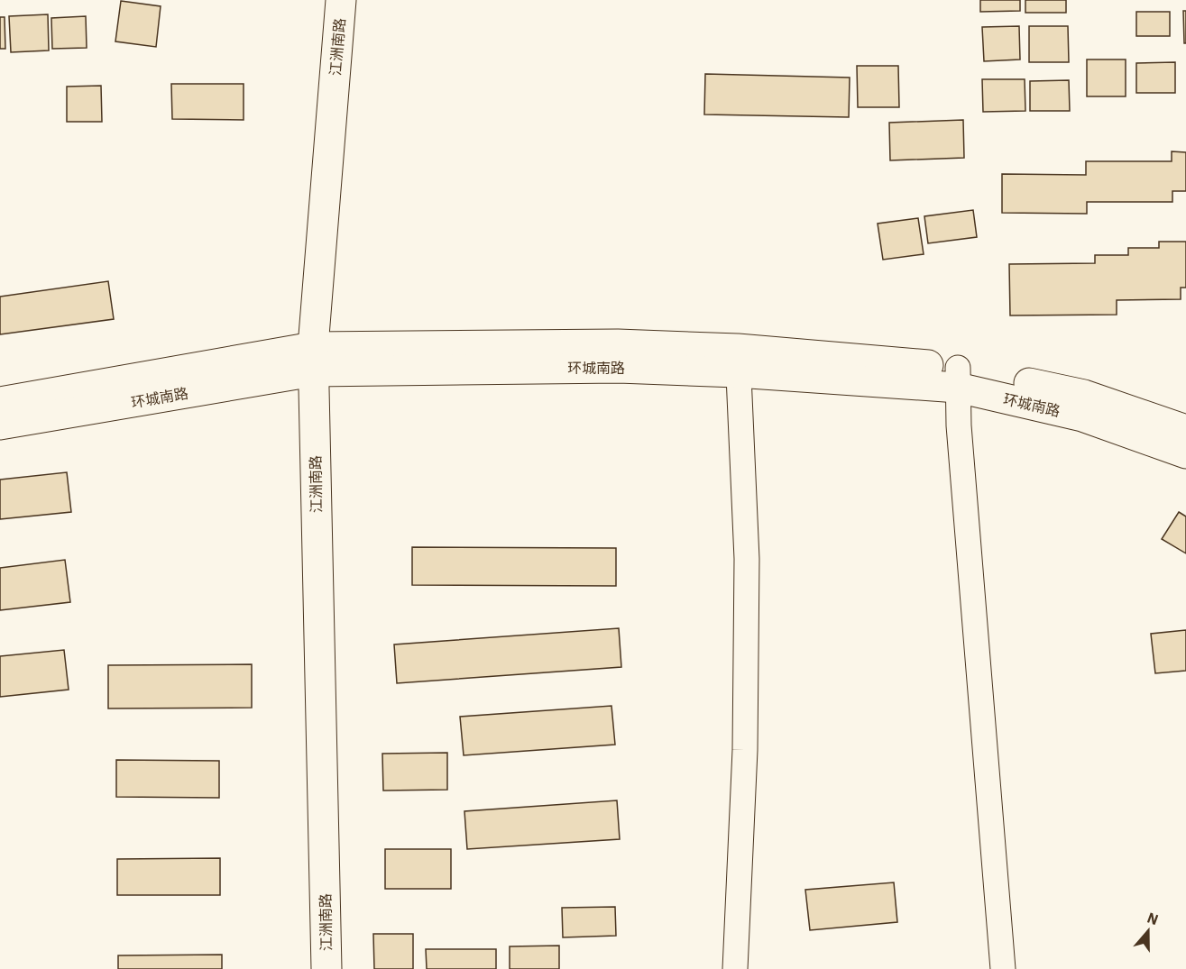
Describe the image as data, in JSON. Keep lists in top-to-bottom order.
{
  "streets": {
    "main road": ["江洲南路", "环城南路"]
  },
  "crossings": [
    ["江洲南路", "环城南路"]
  ],
  "north": "top"
}
